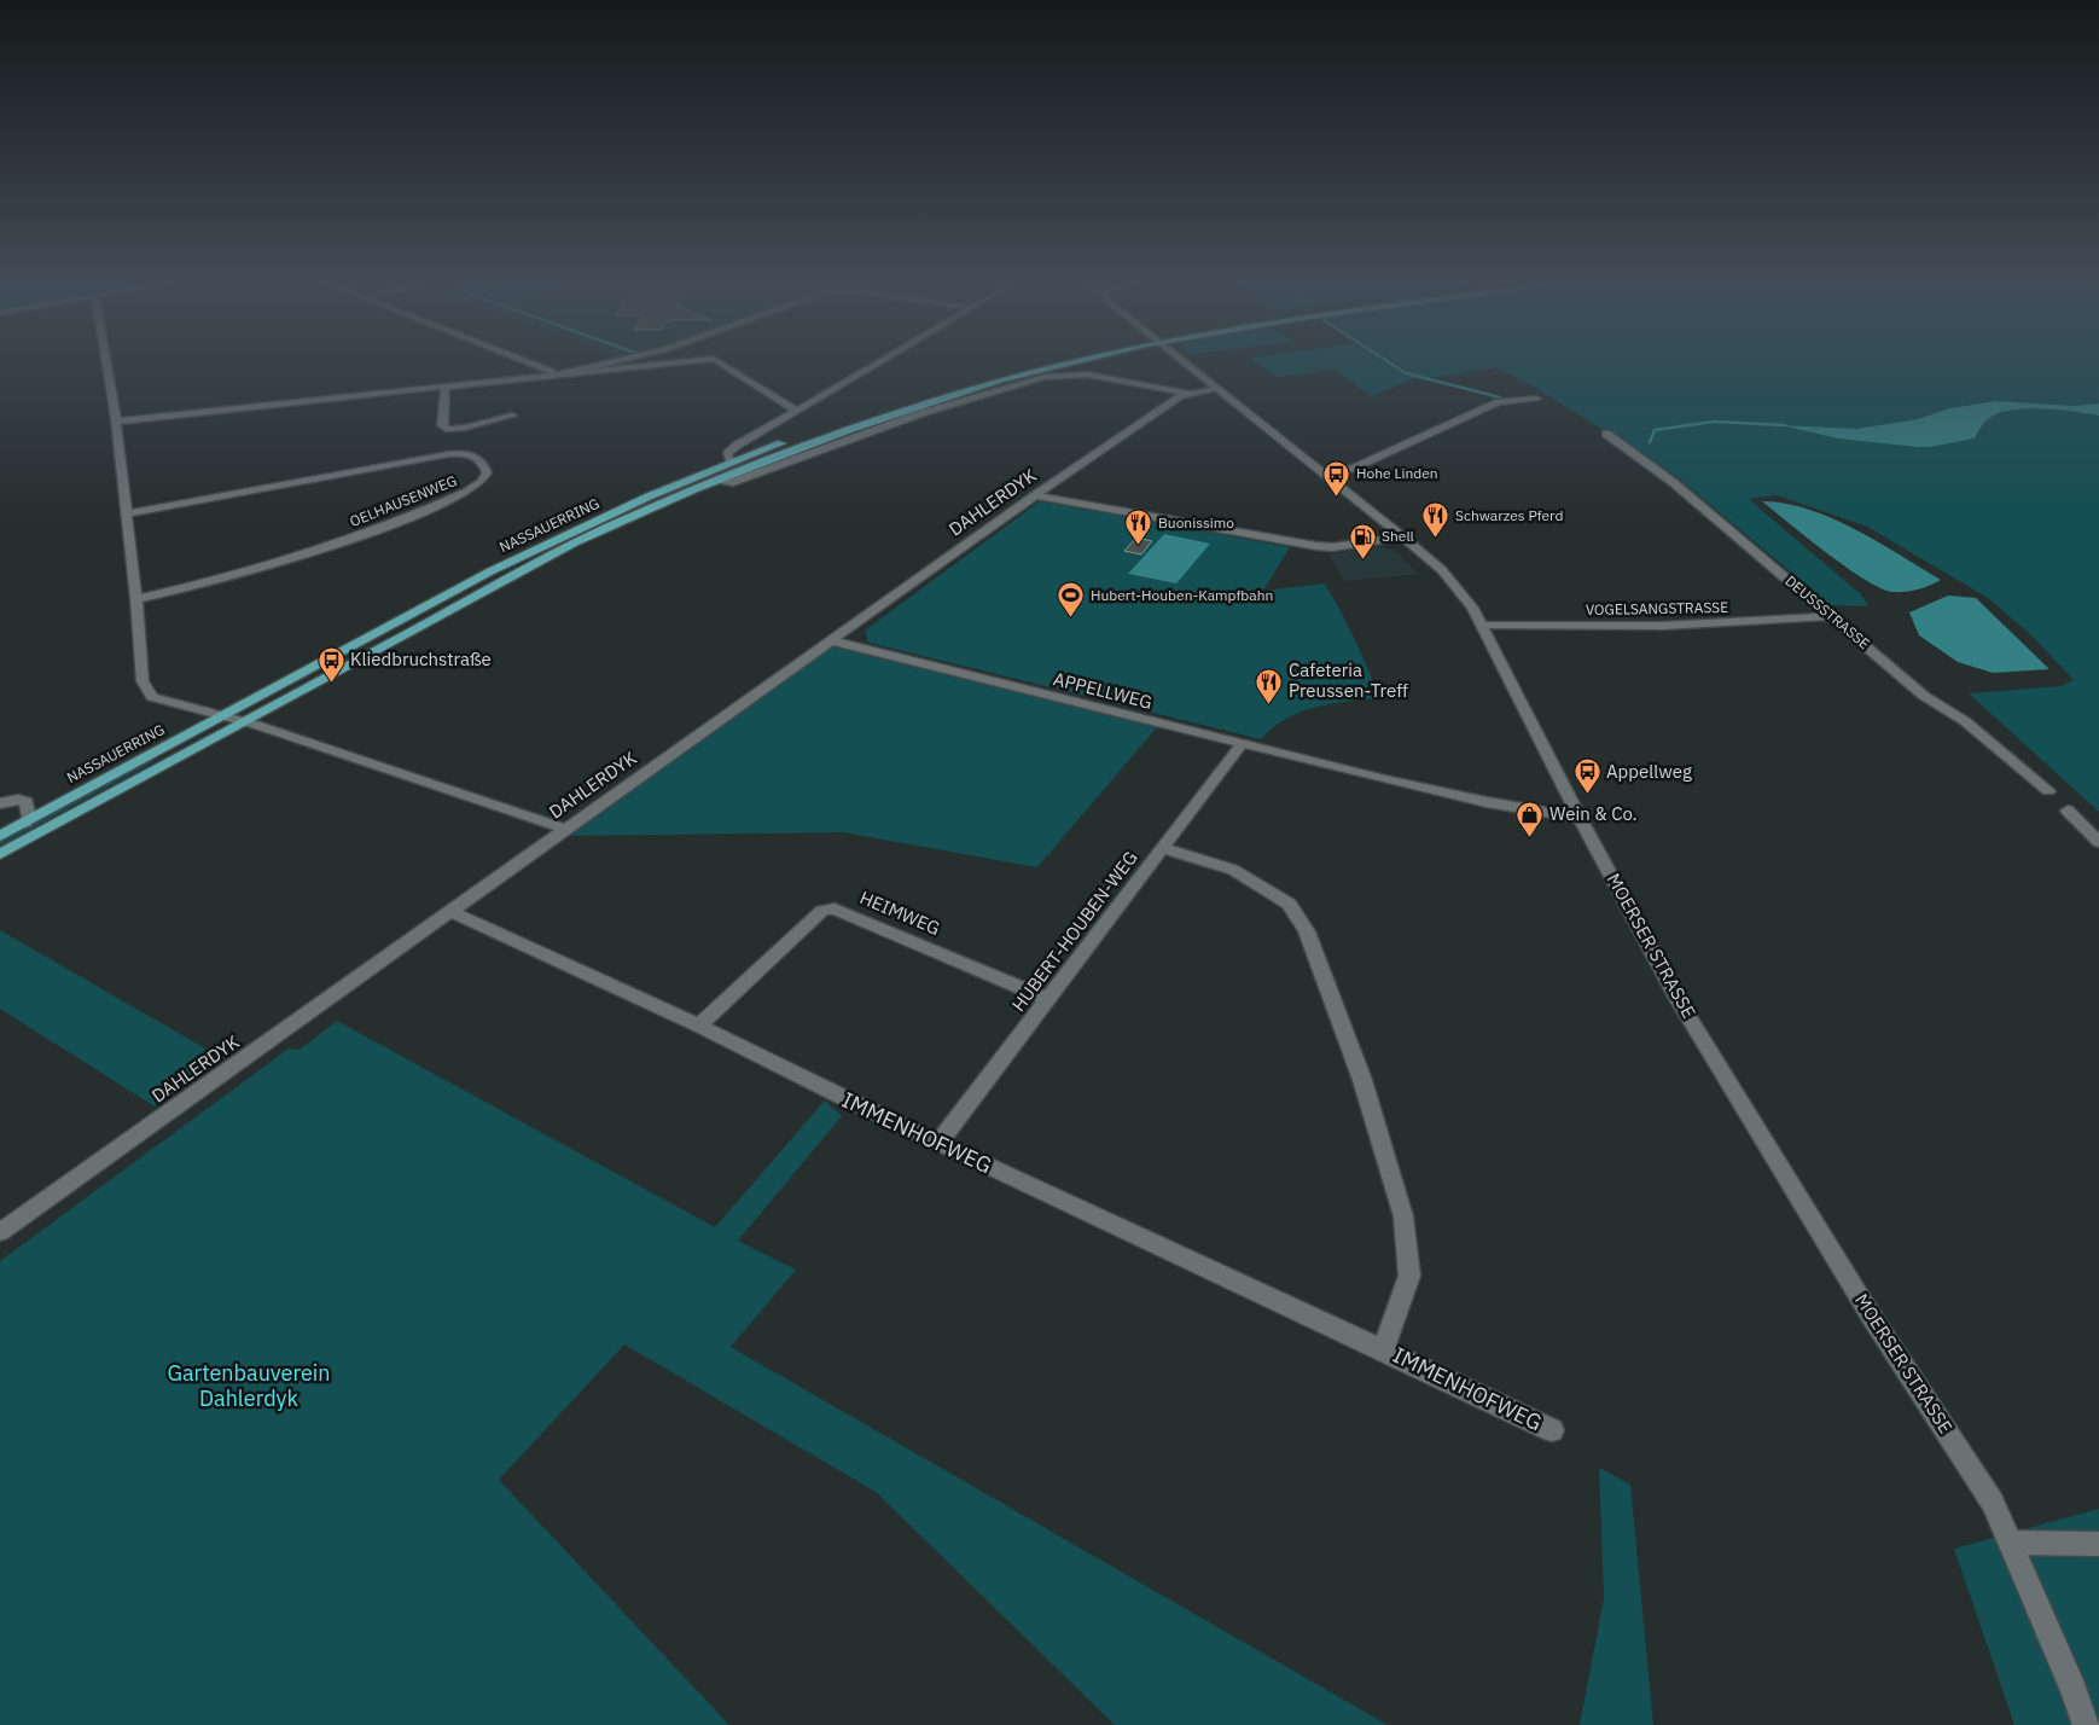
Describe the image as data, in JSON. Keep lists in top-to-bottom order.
{
  "streets": {
    "main road": ["NASSAUERRING"],
    "street": [
      "OELHAUSENWEG",
      "DAHLERDYK",
      "VOGELSANGSTRASSE",
      "DEUSSSTRASSE",
      "APPELLWEG",
      "HEIMWEG",
      "HUBERT-HOUBEN-WEG",
      "MOERSER STRASSE",
      "IMMENHOFWEG"
    ]
  },
  "crossings": [
    ["DAHLERDYK", "NASSAUERRING"],
    ["DAHLERDYK", "APPELLWEG"],
    ["DAHLERDYK", "MOERSER STRASSE"],
    ["DAHLERDYK", "IMMENHOFWEG"],
    ["VOGELSANGSTRASSE", "DEUSSSTRASSE"],
    ["VOGELSANGSTRASSE", "MOERSER STRASSE"],
    ["APPELLWEG", "HUBERT-HOUBEN-WEG"],
    ["APPELLWEG", "MOERSER STRASSE"],
    ["HEIMWEG", "HUBERT-HOUBEN-WEG"],
    ["HEIMWEG", "IMMENHOFWEG"],
    ["HUBERT-HOUBEN-WEG", "IMMENHOFWEG"]
  ],
  "parks": ["Gartenbauverein Dahlerdyk"],
  "places": {
    "bus stop": ["Hohe Linden", "Kliedbruchstraße", "Appellweg"],
    "restaurant": ["Schwarzes Pferd", "Buonissimo", "Cafeteria Preussen-Treff"],
    "fuel station": ["Shell"],
    "sports": ["Hubert-Houben-Kampfbahn"],
    "shop": ["Wein & Co."]
  }
}
